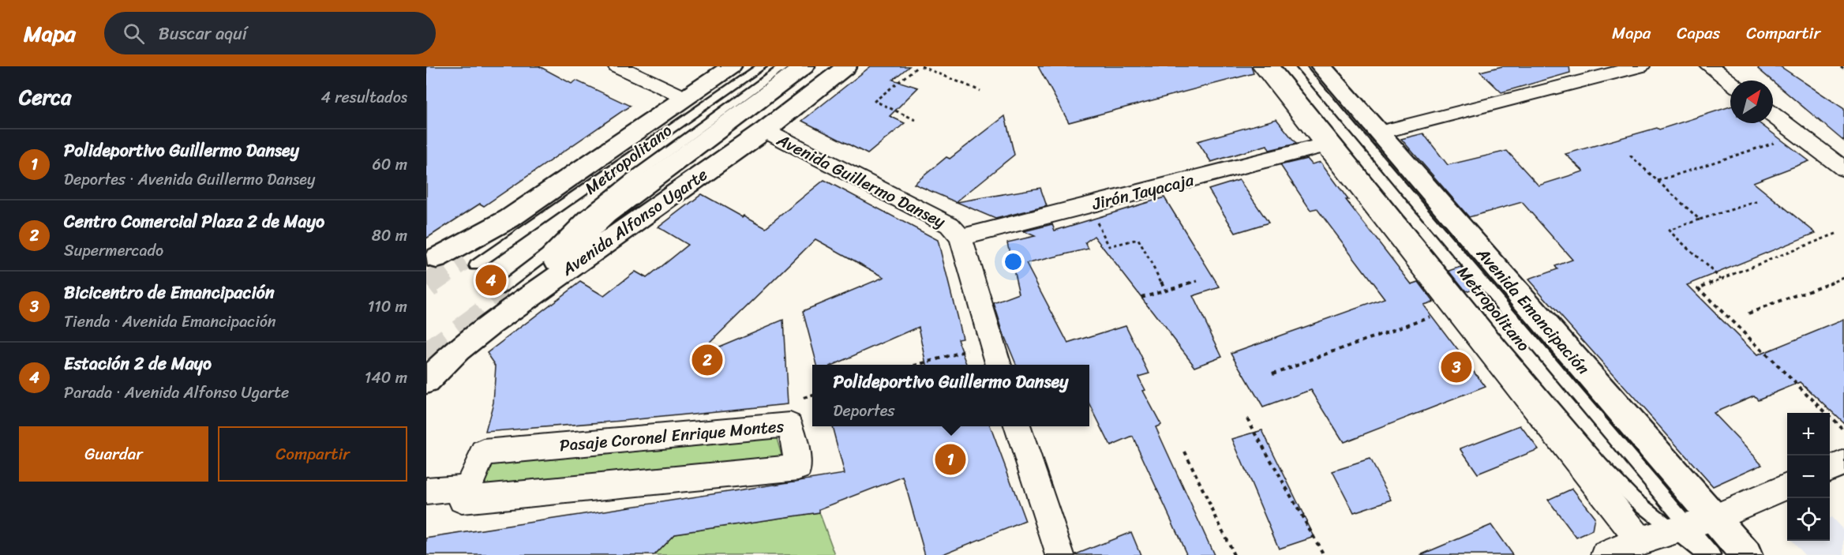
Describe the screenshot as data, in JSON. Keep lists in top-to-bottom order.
{
  "streets": {
    "main road": ["Avenida Alfonso Ugarte", "Avenida Emancipación"],
    "street": ["Avenida Guillermo Dansey", "Jirón Tayacaja", "Pasaje Coronel Enrique Montes"],
    "lane": ["Metropolitano"]
  },
  "crossings": [
    ["Metropolitano", "Avenida Alfonso Ugarte"],
    ["Metropolitano", "Avenida Emancipación"],
    ["Avenida Guillermo Dansey", "Jirón Tayacaja"],
    ["Avenida Guillermo Dansey", "Avenida Alfonso Ugarte"]
  ],
  "north": "top right",
  "page": {
    "header": "Mapa",
    "search": "Buscar aquí",
    "nav": ["Mapa", "Capas", "Compartir"],
    "heading": ["Cerca", "4 resultados"],
    "list": [
      {
        "mark": "1",
        "name": "Polideportivo Guillermo Dansey",
        "note": "Deportes · Avenida Guillermo Dansey",
        "value": "60 m"
      },
      {
        "mark": "2",
        "name": "Centro Comercial Plaza 2 de Mayo",
        "note": "Supermercado",
        "value": "80 m"
      },
      {
        "mark": "3",
        "name": "Bicicentro de Emancipación",
        "note": "Tienda · Avenida Emancipación",
        "value": "110 m"
      },
      {
        "mark": "4",
        "name": "Estación 2 de Mayo",
        "note": "Parada · Avenida Alfonso Ugarte",
        "value": "140 m"
      }
    ],
    "pins": [
      "4",
      "2",
      "3",
      "1"
    ],
    "popup": ["Polideportivo Guillermo Dansey", "Deportes"],
    "buttons": ["Guardar", "Compartir"],
    "map_buttons": ["+", "−"]
  }
}
